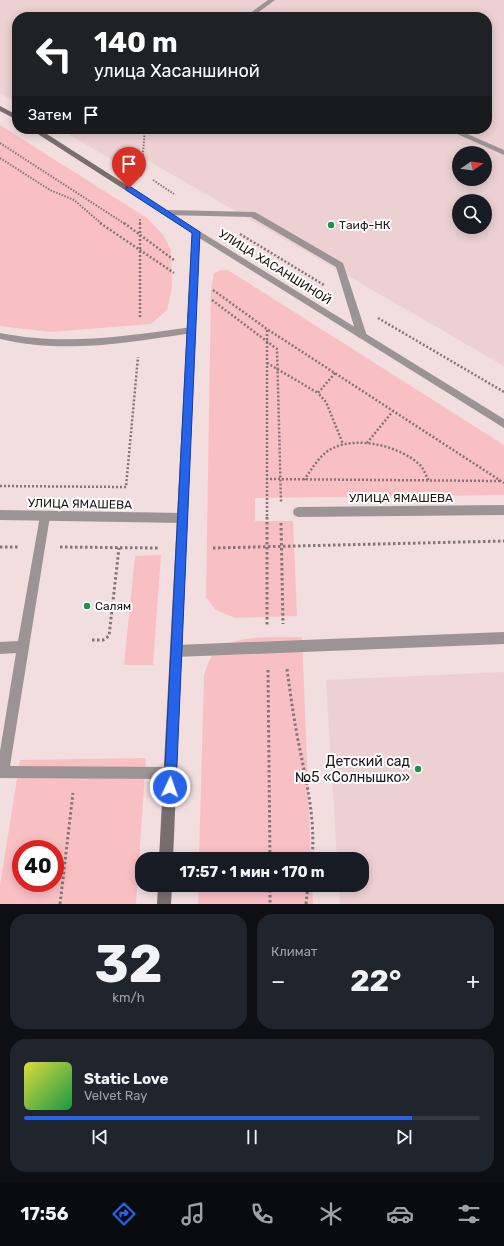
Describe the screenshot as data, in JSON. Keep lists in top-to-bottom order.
{
  "streets": {
    "street": ["УЛИЦА ХАСАНШИНОЙ", "УЛИЦА ЯМАШЕВА"]
  },
  "places": ["Таиф-НК", "Салям", "Детский сад №5 «Солнышко»"],
  "north": "right",
  "page": {
    "turn": ["140 m", "улица Хасаншиной"],
    "then": "Затем",
    "limit": "40",
    "trip": "17:57 · 1 мин · 170 m",
    "tile": [
      ["32", "km/h"],
      "Климат"
    ],
    "heat": ["−", "22°", "+"],
    "song": ["Static Love", "Velvet Ray"],
    "tabs": "17:56"
  }
}
